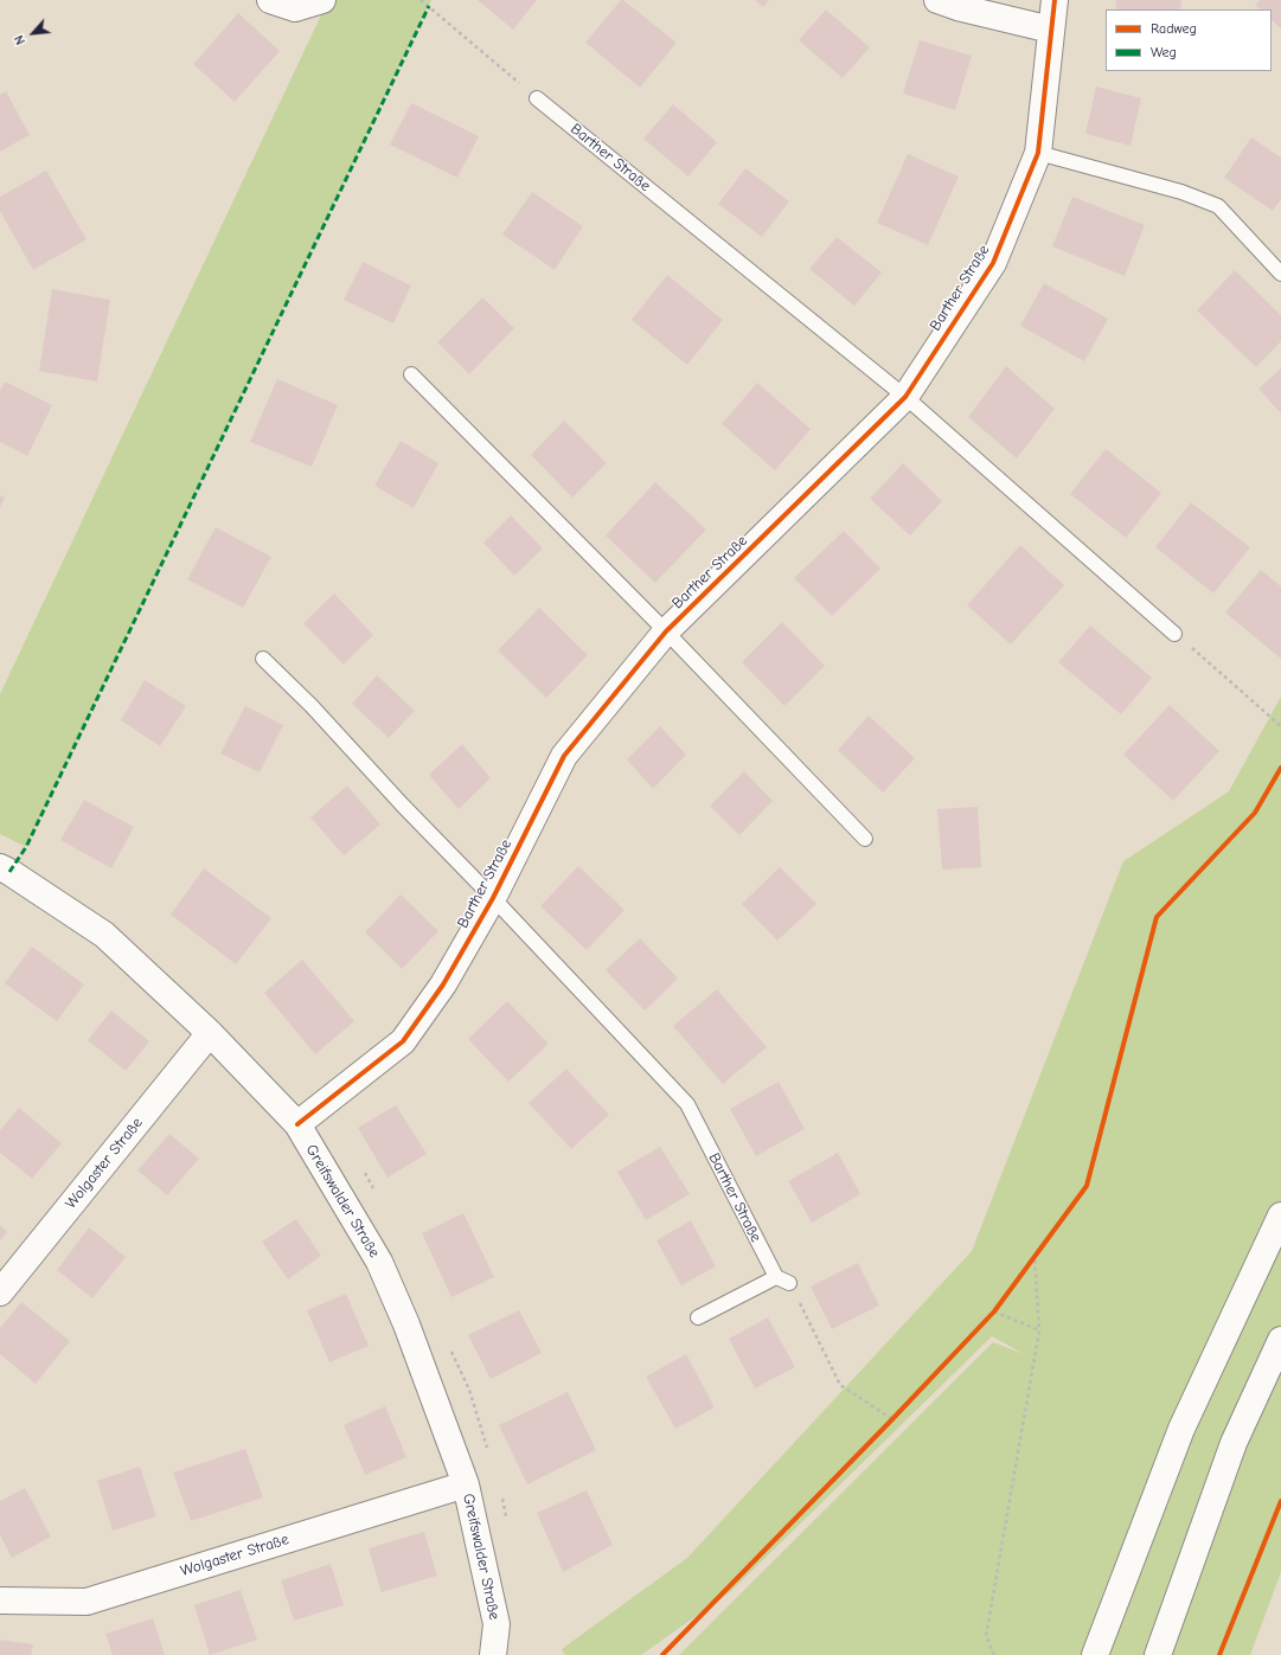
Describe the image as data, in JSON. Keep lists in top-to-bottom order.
{
  "streets": {
    "main road": ["Barther Straße", "Wolgaster Straße", "Greifswalder Straße"]
  },
  "crossings": [
    ["Barther Straße", "Greifswalder Straße"],
    ["Wolgaster Straße", "Greifswalder Straße"]
  ],
  "legend": ["Radweg", "Weg"],
  "north": "bottom left"
}
